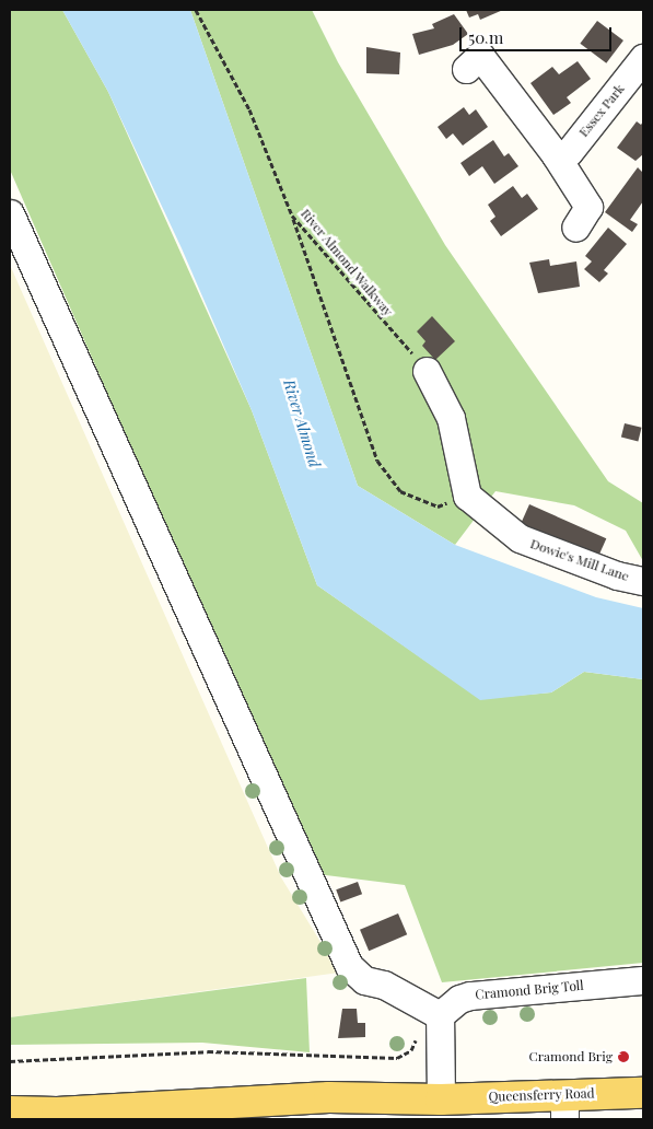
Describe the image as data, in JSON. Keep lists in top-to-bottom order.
{
  "streets": {
    "main road": ["Queensferry Road"],
    "street": ["Essex Park", "Dowie's Mill Lane", "Cramond Brig Toll"],
    "path": ["River Almond Walkway"]
  },
  "water": ["River Almond"],
  "places": ["Cramond Brig"],
  "scale_bar": "50 m"
}
